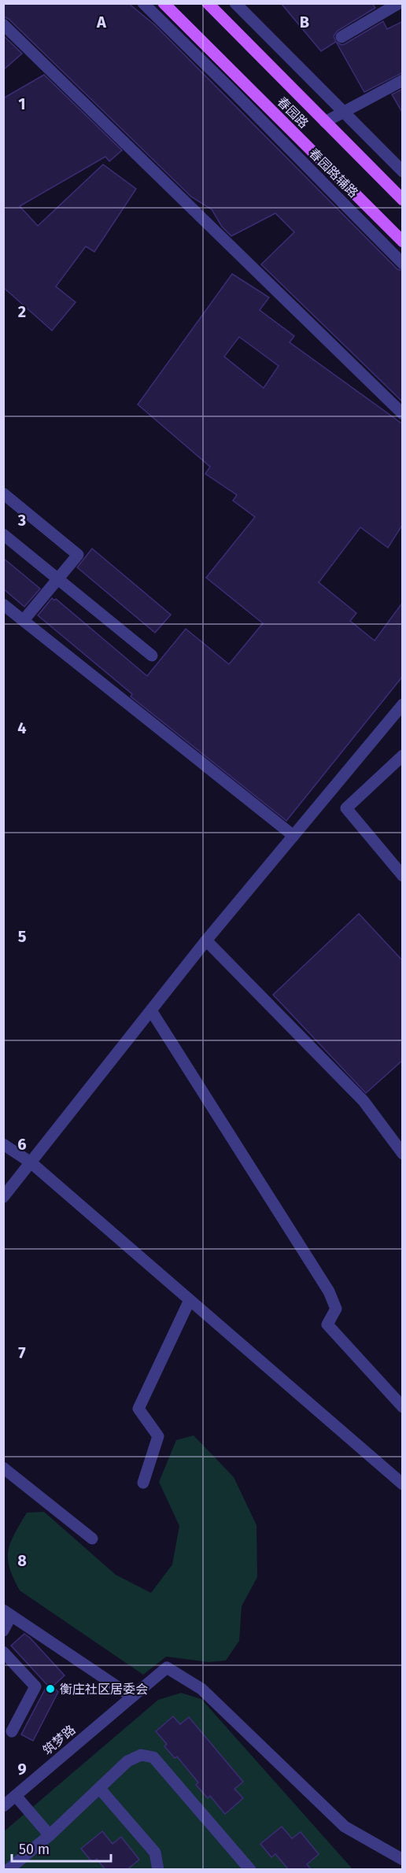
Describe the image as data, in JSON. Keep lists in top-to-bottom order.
{
  "streets": {
    "main road": ["春园路"],
    "street": ["春园路辅路", "筑梦路"]
  },
  "places": ["衡庄社区居委会"],
  "scale_bar": "50 m",
  "grid": {
    "columns": ["A", "B"],
    "rows": [
      "1",
      "2",
      "3",
      "4",
      "5",
      "6",
      "7",
      "8",
      "9"
    ]
  }
}
